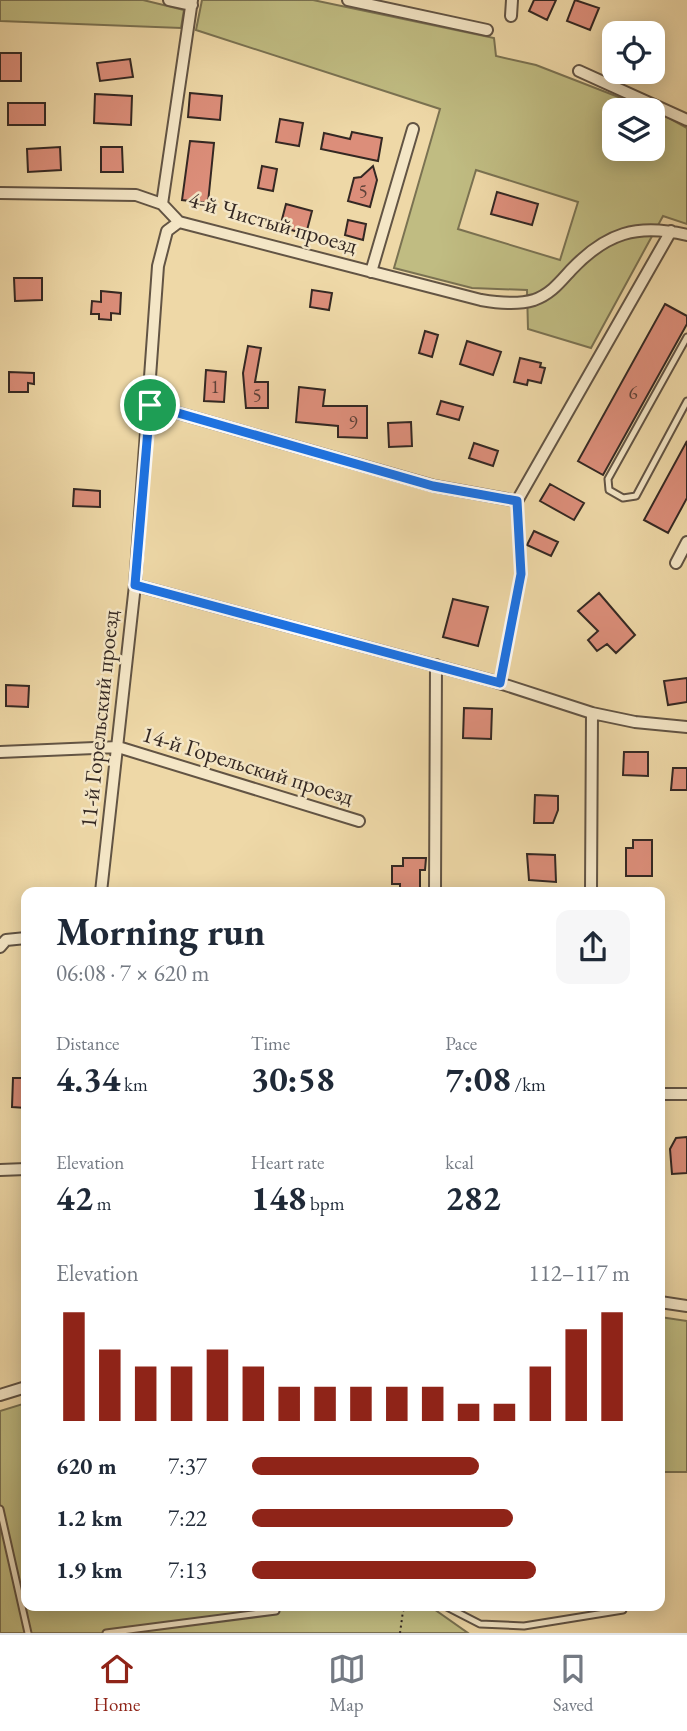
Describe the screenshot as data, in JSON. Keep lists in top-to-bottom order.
{
  "streets": {
    "street": ["4-й Чистый проезд", "11-й Горельский проезд", "14-й Горельский проезд"]
  },
  "crossings": [
    ["4-й Чистый проезд", "11-й Горельский проезд"],
    ["11-й Горельский проезд", "14-й Горельский проезд"]
  ],
  "house_numbers": [
    "5",
    "1",
    "6",
    "5",
    "9"
  ],
  "page": {
    "heading": ["Morning run", "06:08 · 7 × 620 m"],
    "stats": [
      ["Distance", "4.34 km"],
      ["Time", "30:58"],
      ["Pace", "7:08 /km"],
      ["Elevation", "42 m"],
      ["Heart rate", "148 bpm"],
      ["kcal", "282"]
    ],
    "chart": ["Elevation", "112–117 m"],
    "list": [
      {
        "name": "620 m",
        "note": "7:37"
      },
      {
        "name": "1.2 km",
        "note": "7:22"
      },
      {
        "name": "1.9 km",
        "note": "7:13"
      }
    ],
    "tabs": ["Home", "Map", "Saved"]
  }
}
